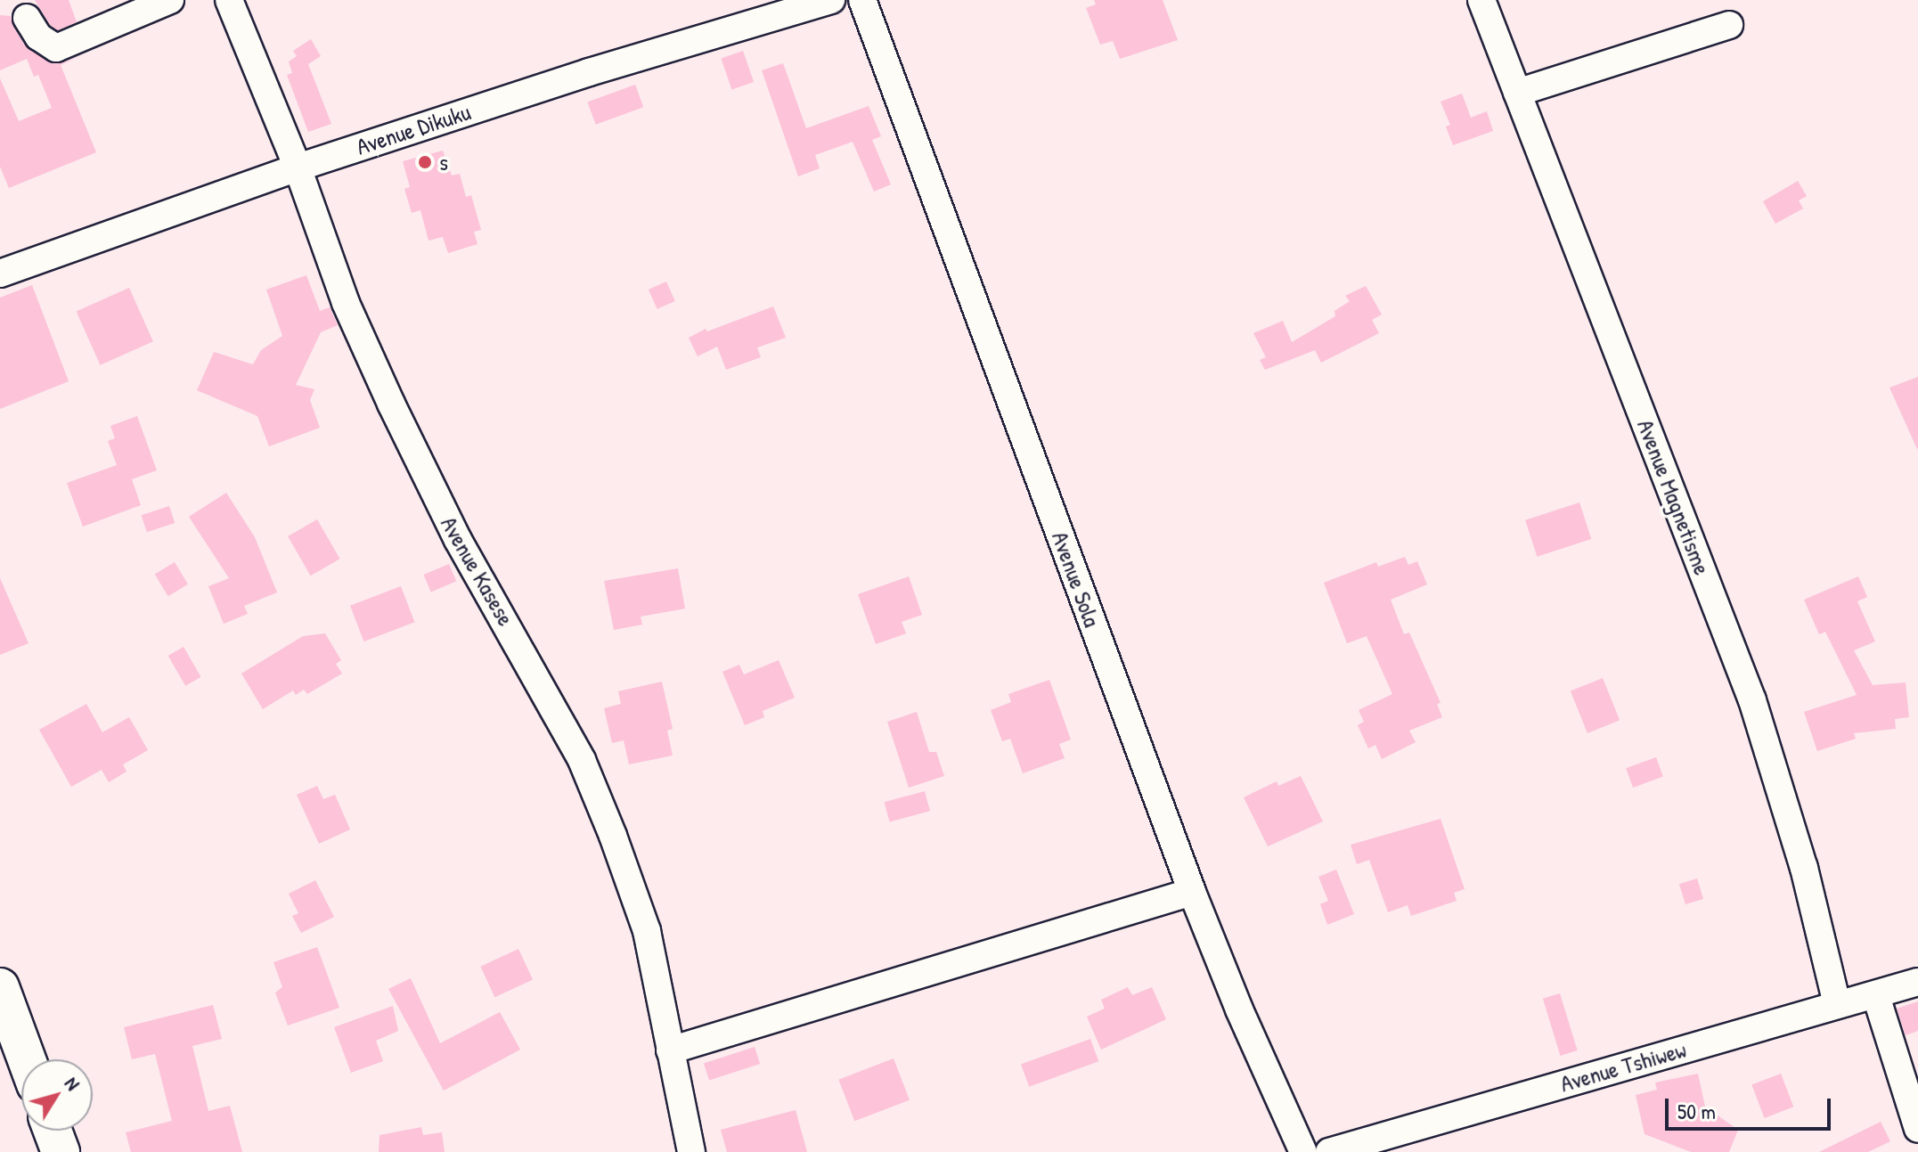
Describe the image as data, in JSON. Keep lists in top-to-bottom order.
{
  "streets": {
    "street": [
      "Avenue Dikuku",
      "Avenue Magnetisme",
      "Avenue Kasese",
      "Avenue Sola",
      "Avenue Tshiwew"
    ]
  },
  "crossings": [
    ["Avenue Dikuku", "Avenue Kasese"],
    ["Avenue Magnetisme", "Avenue Tshiwew"]
  ],
  "places": ["s"],
  "scale_bar": "50 m",
  "north": "top right"
}
